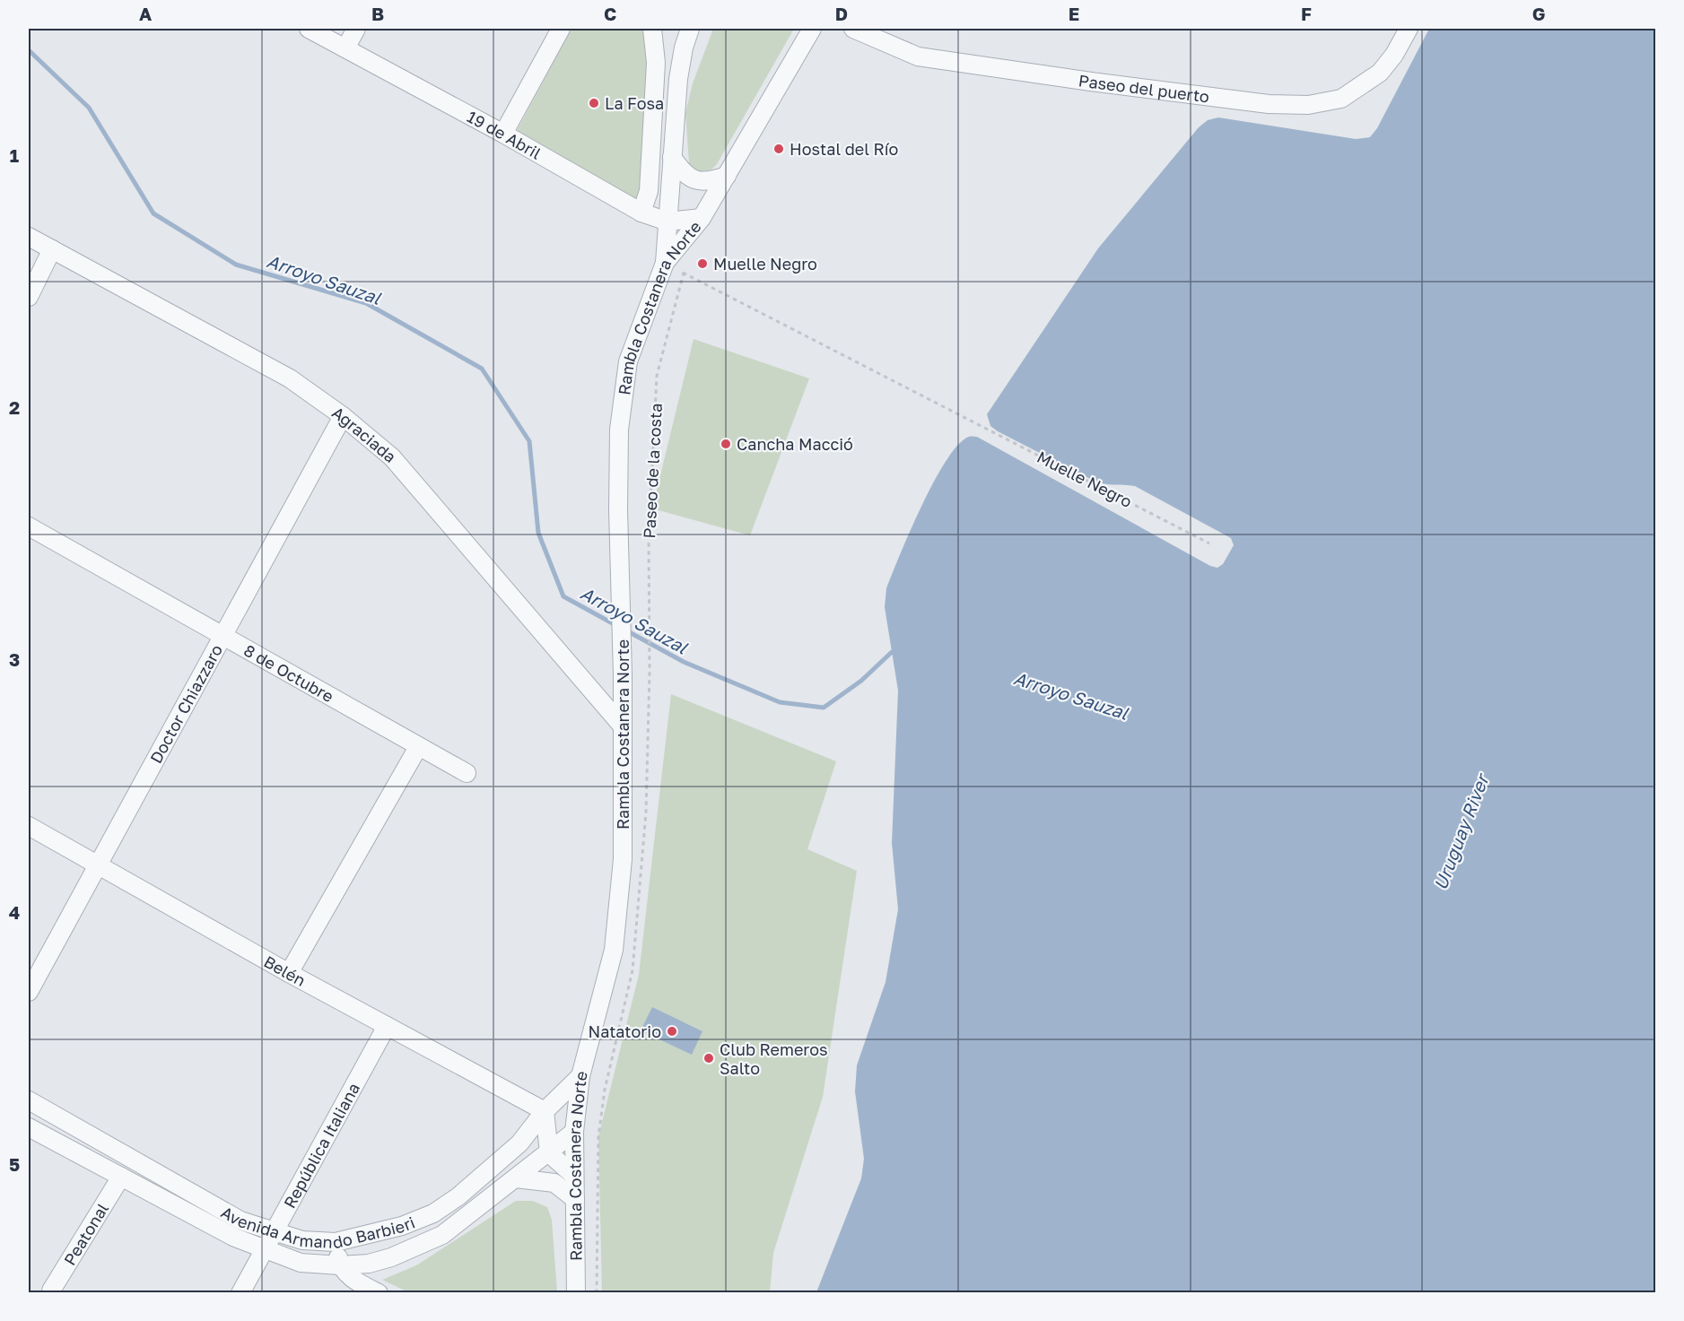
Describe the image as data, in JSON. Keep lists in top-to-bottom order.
{
  "streets": {
    "street": [
      "Paseo del puerto",
      "19 de Abril",
      "Rambla Costanera Norte",
      "Agraciada",
      "8 de Octubre",
      "Doctor Chiazzaro",
      "Belén",
      "República Italiana",
      "Avenida Armando Barbieri",
      "Peatonal"
    ],
    "path": ["Paseo de la costa", "Muelle Negro"]
  },
  "crossings": [
    ["19 de Abril", "Rambla Costanera Norte"],
    ["Rambla Costanera Norte", "Agraciada"],
    ["Rambla Costanera Norte", "Muelle Negro"],
    ["Rambla Costanera Norte", "Avenida Armando Barbieri"],
    ["Agraciada", "Doctor Chiazzaro"],
    ["Paseo de la costa", "Muelle Negro"],
    ["8 de Octubre", "Doctor Chiazzaro"],
    ["Doctor Chiazzaro", "Belén"],
    ["Belén", "República Italiana"],
    ["Belén", "Avenida Armando Barbieri"],
    ["República Italiana", "Avenida Armando Barbieri"],
    ["Avenida Armando Barbieri", "Peatonal"]
  ],
  "water": ["Arroyo Sauzal", "Uruguay River"],
  "places": [
    "La Fosa",
    "Hostal del Río",
    "Muelle Negro",
    "Cancha Macció",
    "Natatorio",
    "Club Remeros Salto"
  ],
  "grid": {
    "columns": [
      "A",
      "B",
      "C",
      "D",
      "E",
      "F",
      "G"
    ],
    "rows": [
      "1",
      "2",
      "3",
      "4",
      "5"
    ]
  }
}
